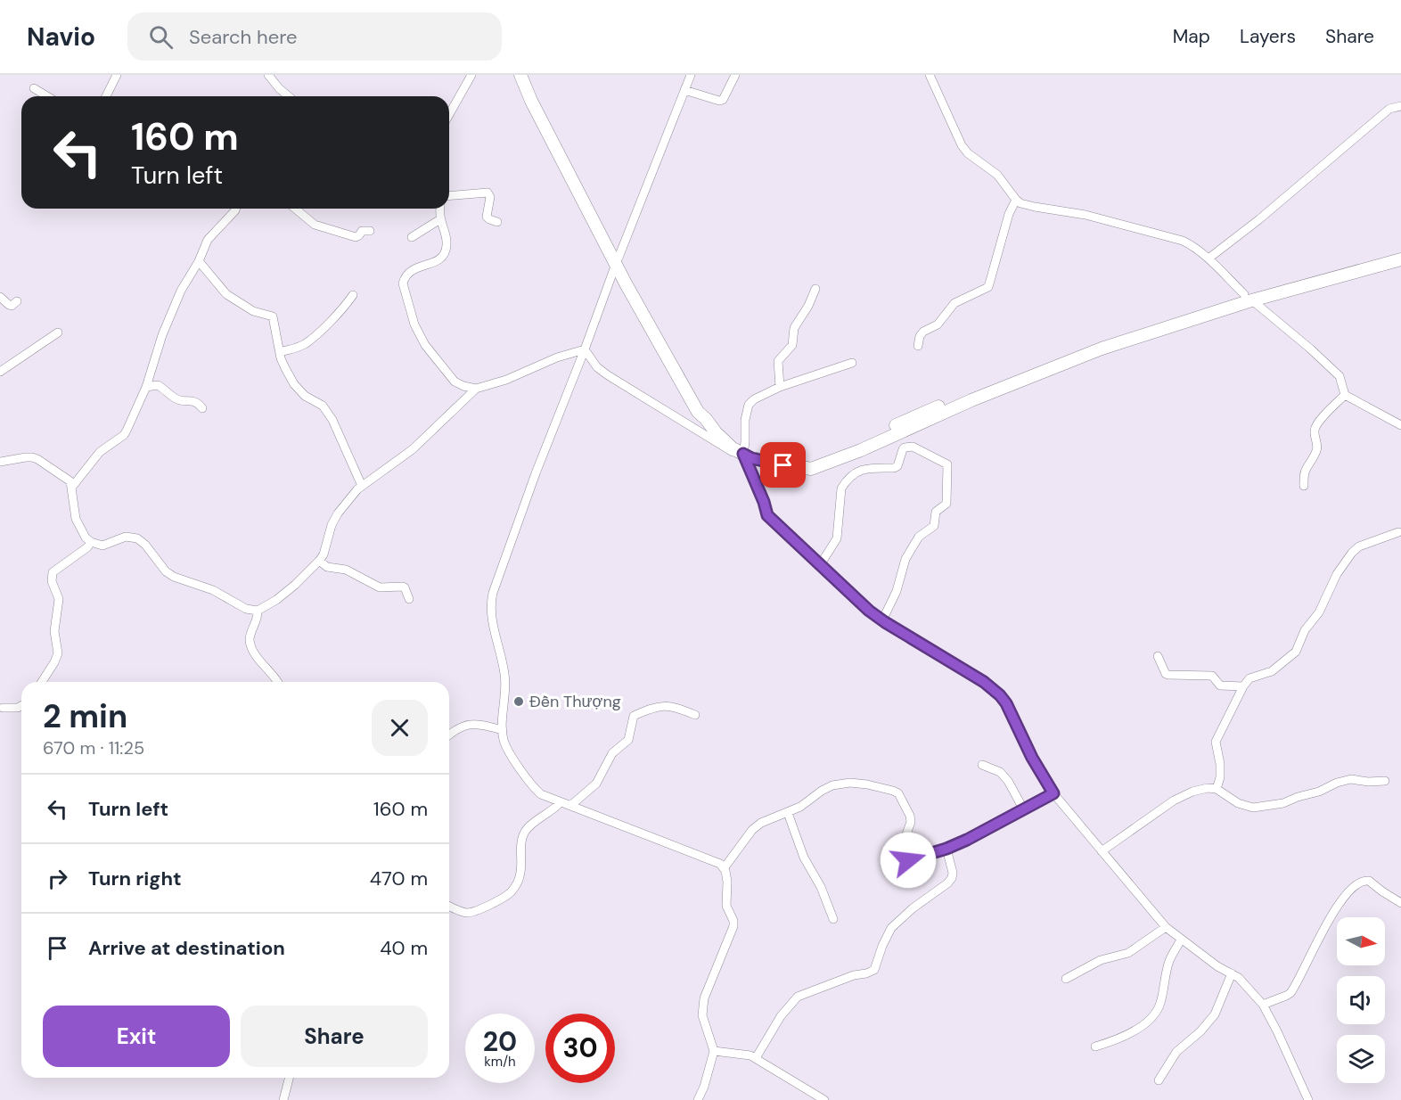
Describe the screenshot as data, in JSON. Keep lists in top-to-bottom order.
{
  "places": ["Đền Thượng"],
  "north": "right",
  "page": {
    "header": "Navio",
    "search": "Search here",
    "nav": ["Map", "Layers", "Share"],
    "turn": ["160 m", "Turn left"],
    "heading": ["2 min", "670 m · 11:25"],
    "list": [
      {
        "name": "Turn left",
        "value": "160 m"
      },
      {
        "name": "Turn right",
        "value": "470 m"
      },
      {
        "name": "Arrive at destination",
        "value": "40 m"
      }
    ],
    "buttons": ["Exit", "Share"],
    "speed": "20 km/h",
    "limit": "30"
  }
}
